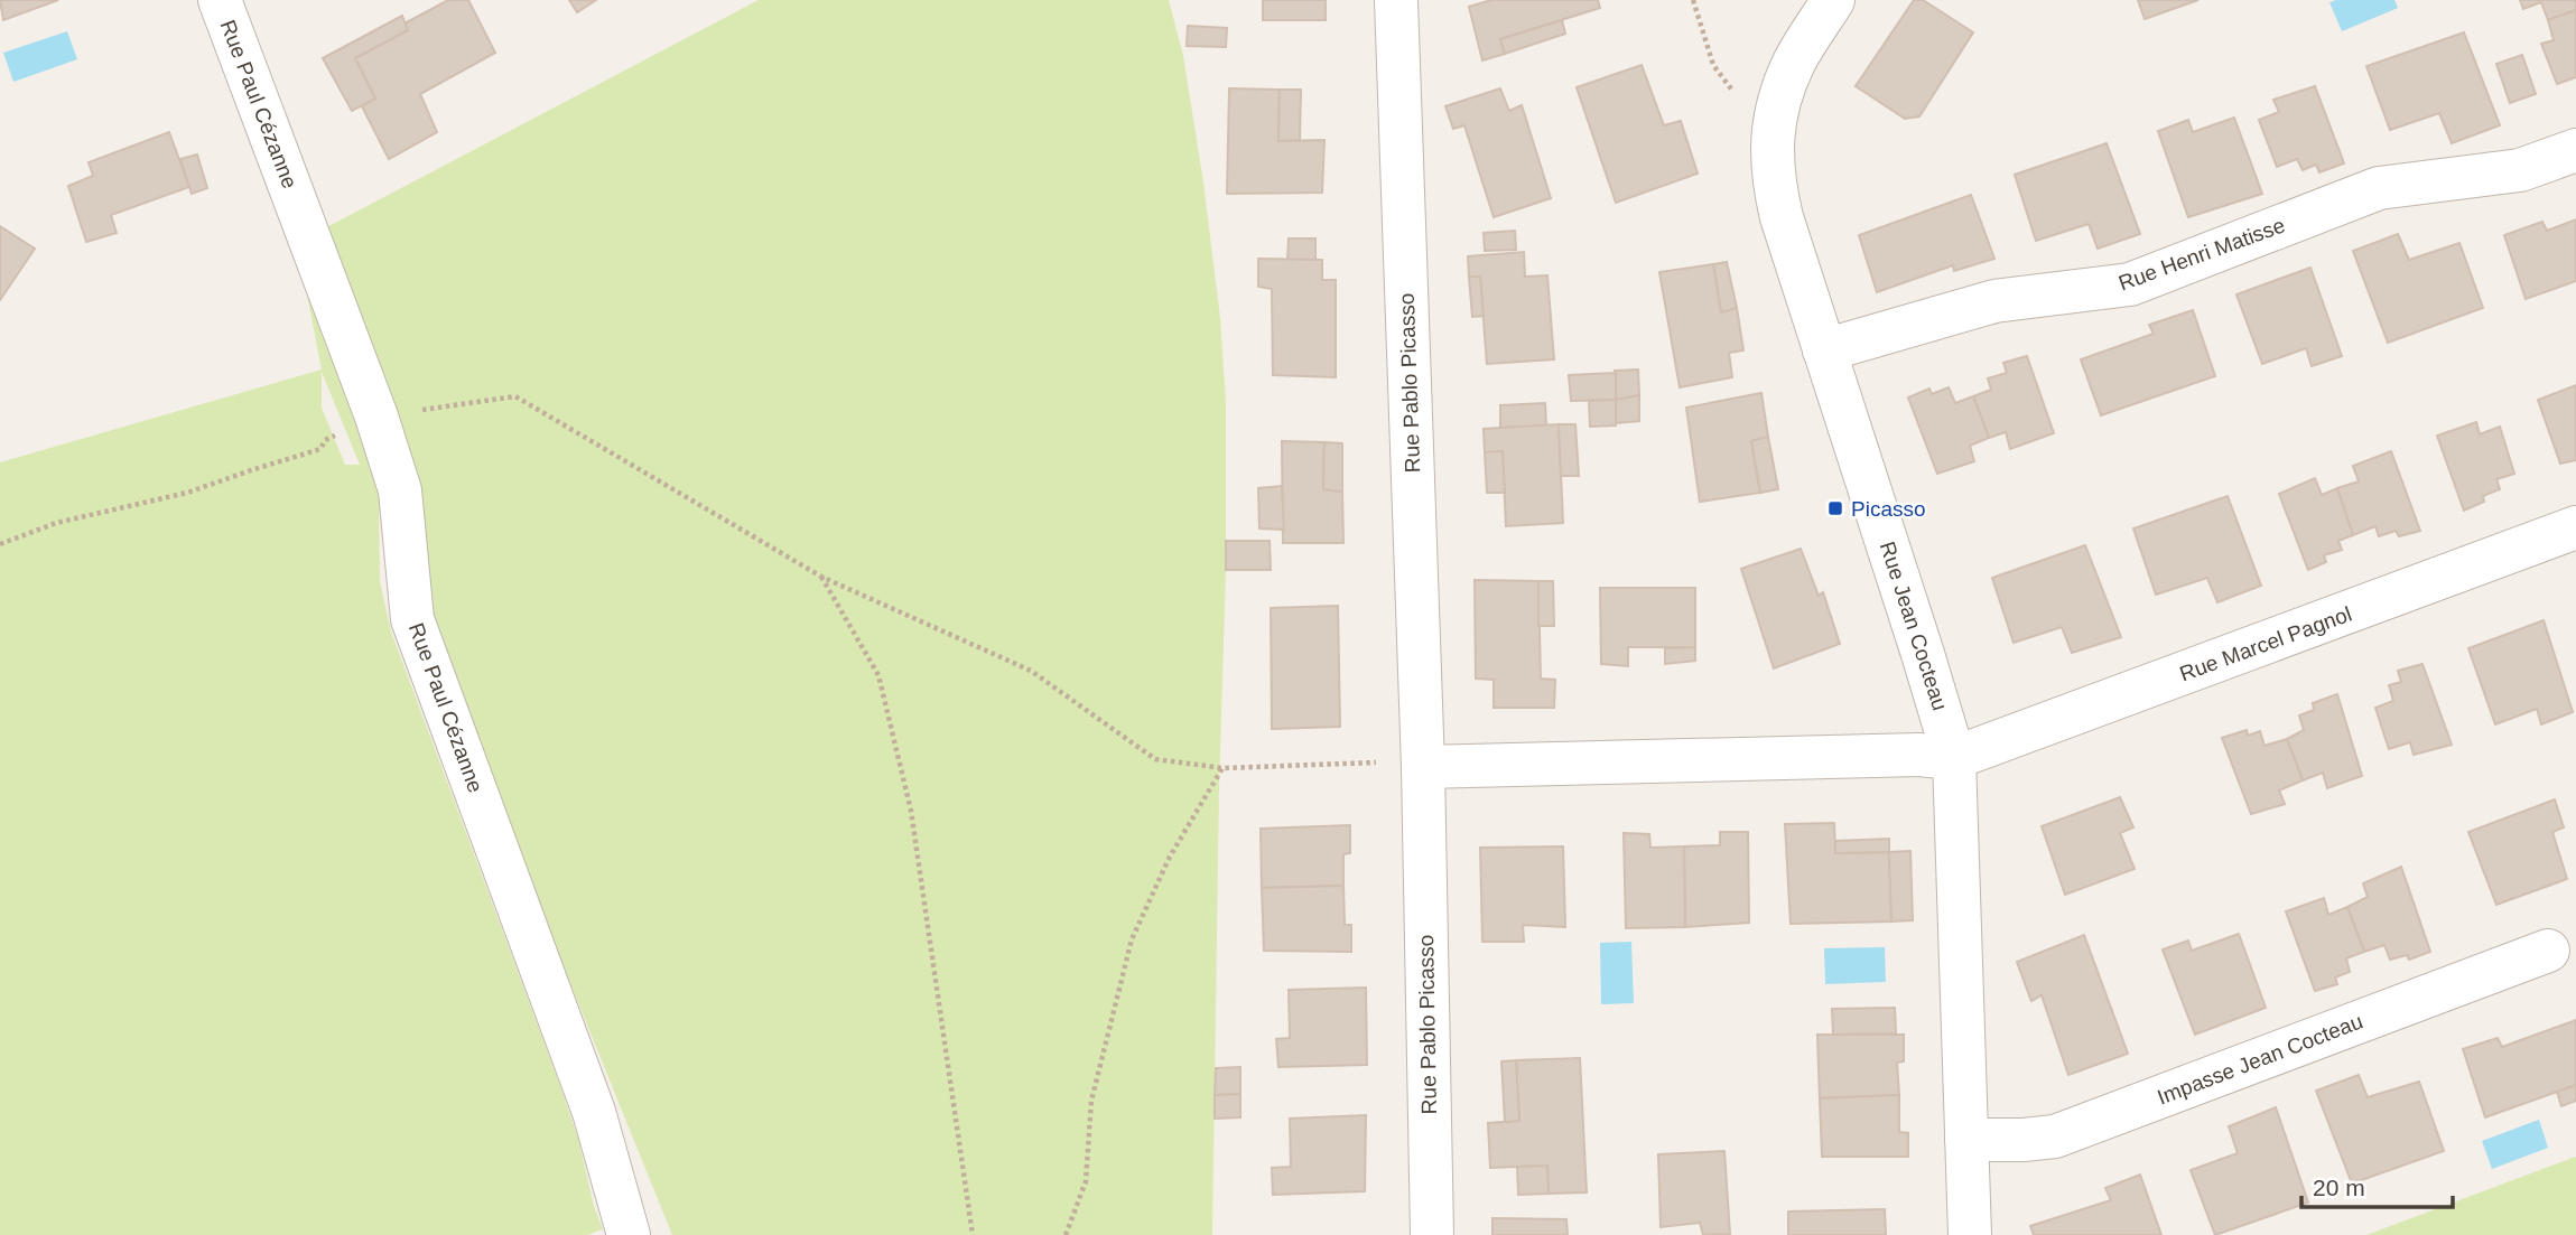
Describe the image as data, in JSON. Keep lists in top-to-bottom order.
{
  "streets": {
    "street": [
      "Rue Paul Cézanne",
      "Rue Henri Matisse",
      "Rue Pablo Picasso",
      "Rue Jean Cocteau",
      "Rue Marcel Pagnol",
      "Impasse Jean Cocteau"
    ]
  },
  "crossings": [
    ["Rue Henri Matisse", "Rue Jean Cocteau"],
    ["Rue Jean Cocteau", "Rue Marcel Pagnol"],
    ["Rue Jean Cocteau", "Impasse Jean Cocteau"]
  ],
  "places": {
    "transit": ["Picasso"]
  },
  "scale_bar": "20 m"
}
